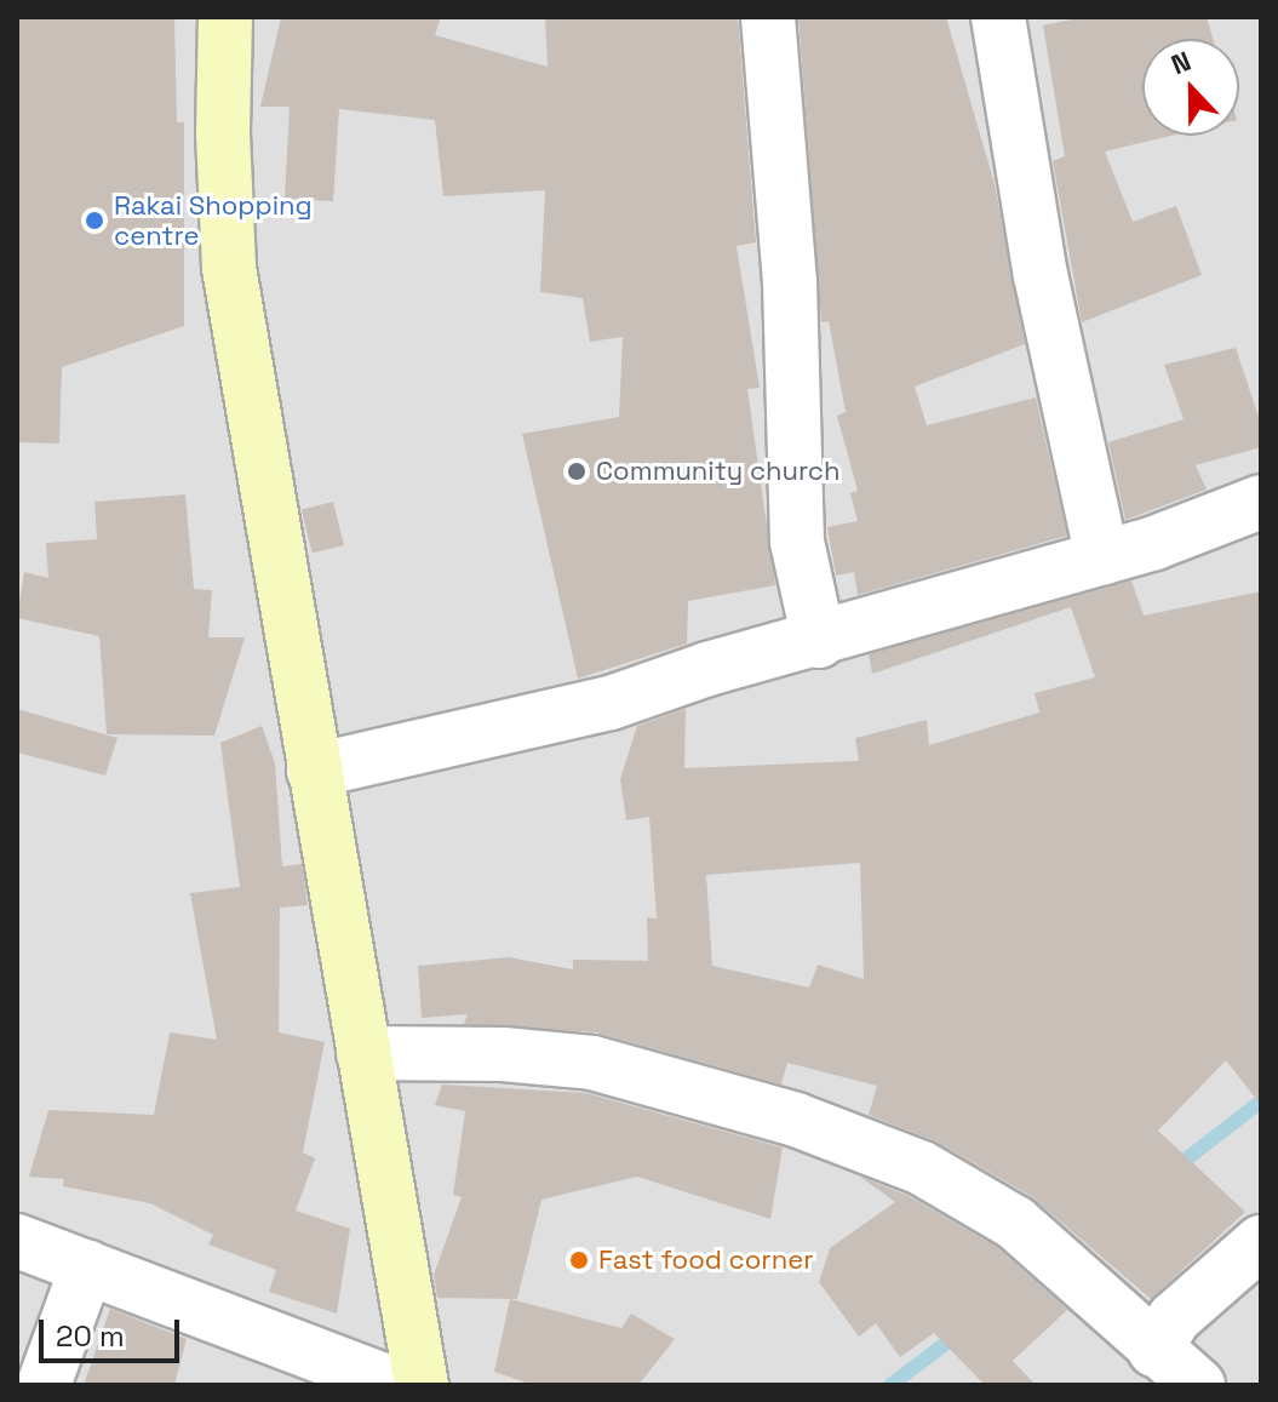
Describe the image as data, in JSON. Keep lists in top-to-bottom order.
{
  "places": ["Rakai Shopping centre", "Community church", "Fast food corner"],
  "scale_bar": "20 m",
  "north": "top"
}
